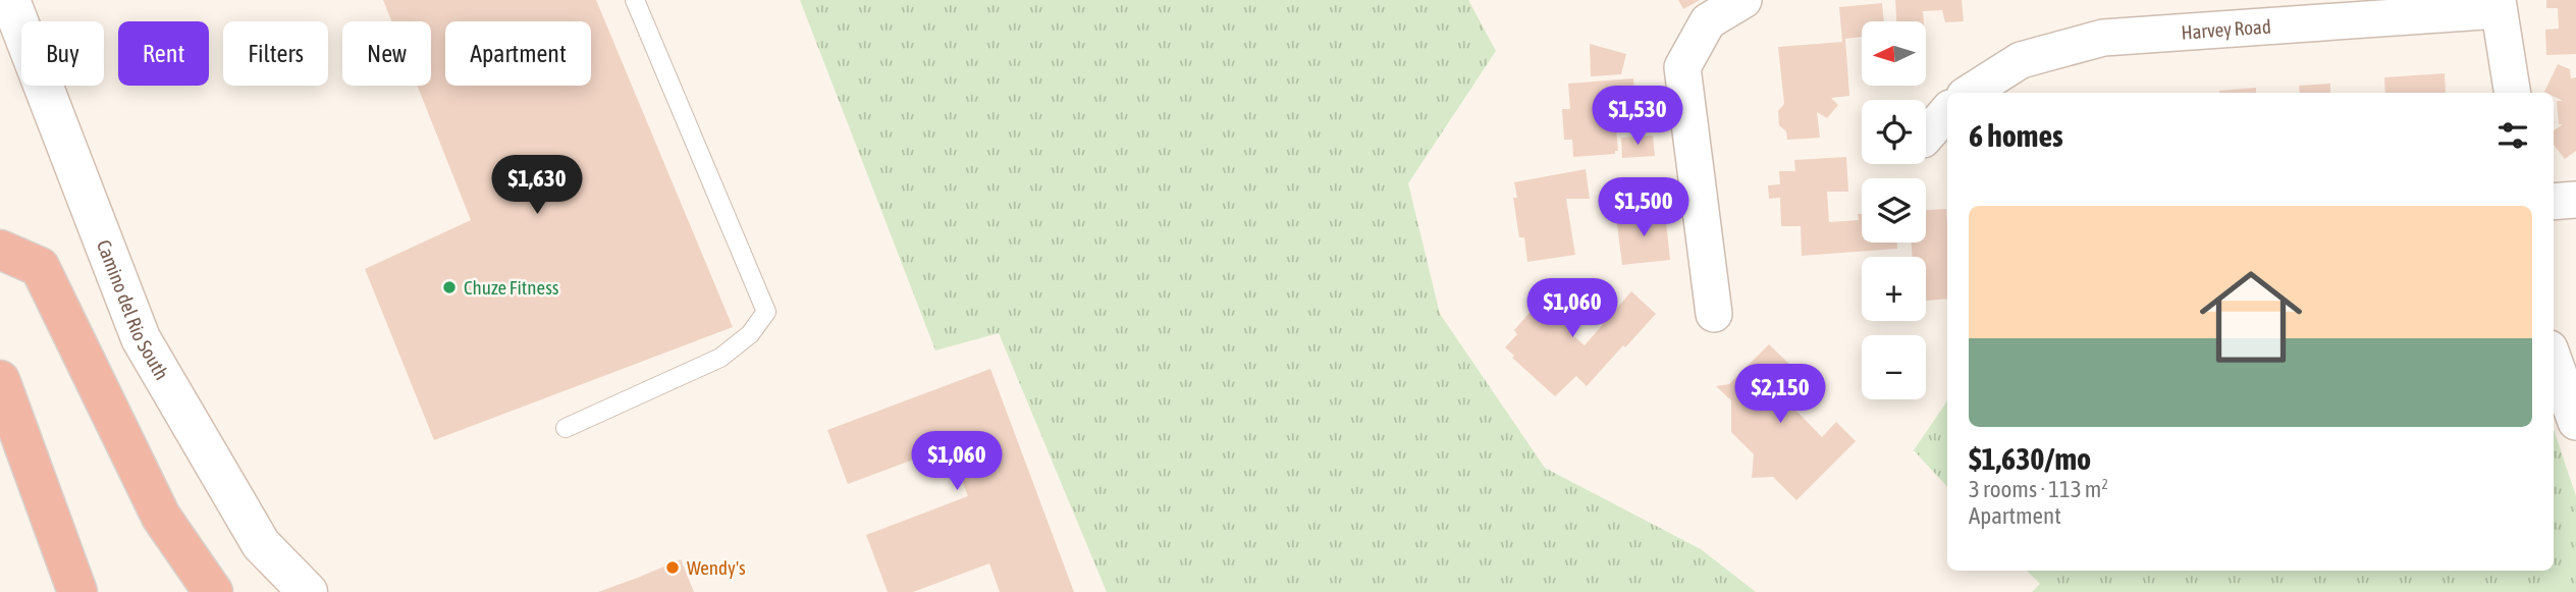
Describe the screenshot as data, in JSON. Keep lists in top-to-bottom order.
{
  "streets": {
    "street": ["Harvey Road", "Camino del Rio South"]
  },
  "places": ["Chuze Fitness", "Wendy's"],
  "north": "left",
  "page": {
    "map_buttons": ["+", "−"],
    "chip": [
      "Buy",
      "Rent",
      "Filters",
      "New",
      "Apartment"
    ],
    "price": [
      "$1,530",
      "$1,630",
      "$1,500",
      "$1,060",
      "$2,150",
      "$1,060"
    ],
    "heading": "6 homes",
    "list": [
      {
        "name": "$1,630/mo",
        "note": "3 rooms · 113 m² · Apartment"
      }
    ]
  }
}
